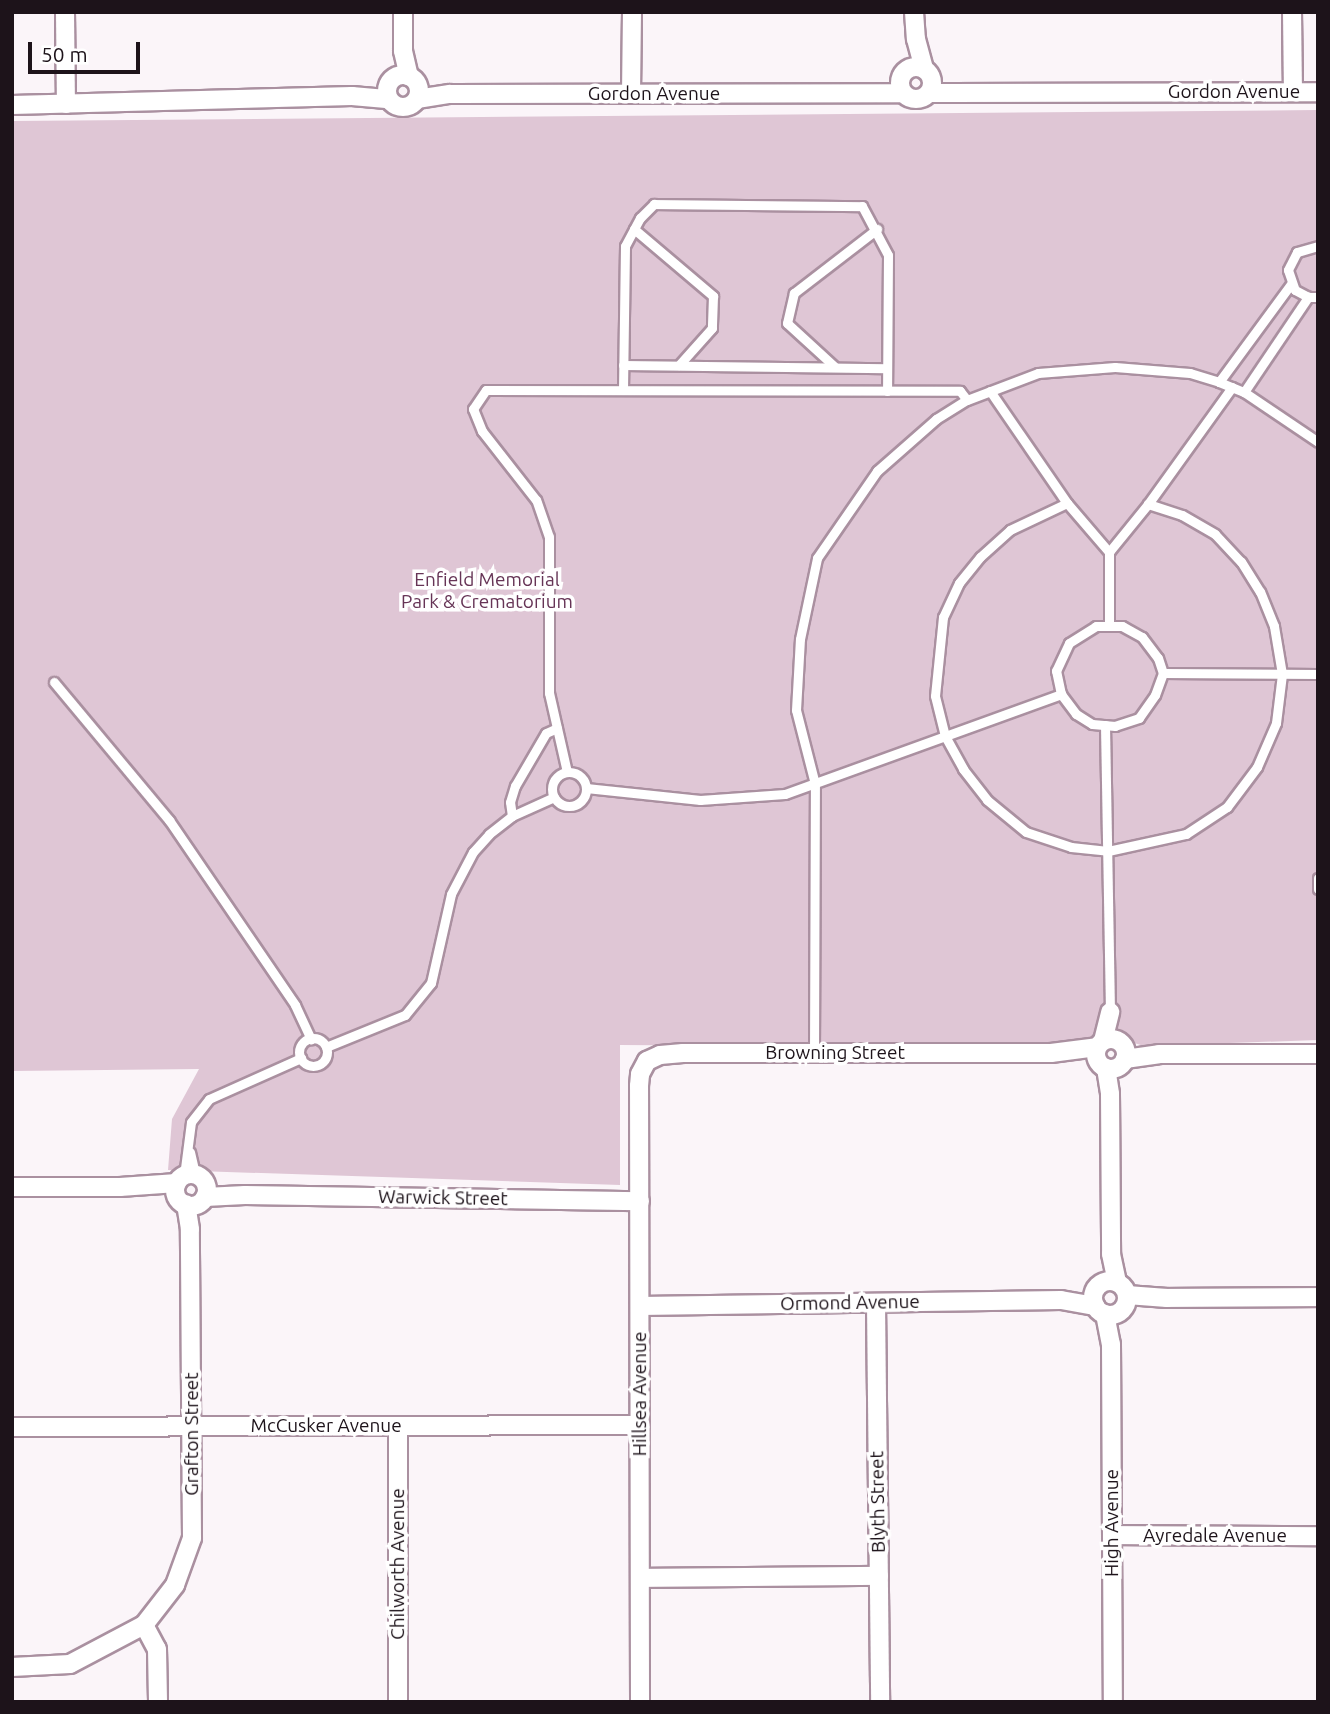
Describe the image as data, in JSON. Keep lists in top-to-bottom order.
{
  "streets": {
    "street": [
      "Gordon Avenue",
      "Browning Street",
      "Warwick Street",
      "Ormond Avenue",
      "Hillsea Avenue",
      "McCusker Avenue",
      "Grafton Street",
      "Blyth Street",
      "High Avenue",
      "Ayredale Avenue",
      "Chilworth Avenue"
    ]
  },
  "crossings": [
    ["Browning Street", "Hillsea Avenue"],
    ["Browning Street", "High Avenue"],
    ["Warwick Street", "Hillsea Avenue"],
    ["Warwick Street", "Grafton Street"],
    ["Ormond Avenue", "Hillsea Avenue"],
    ["Ormond Avenue", "Blyth Street"],
    ["Ormond Avenue", "High Avenue"],
    ["Hillsea Avenue", "McCusker Avenue"],
    ["McCusker Avenue", "Grafton Street"],
    ["McCusker Avenue", "Chilworth Avenue"],
    ["High Avenue", "Ayredale Avenue"]
  ],
  "parks": ["Enfield Memorial Park & Crematorium"],
  "scale_bar": "50 m"
}
